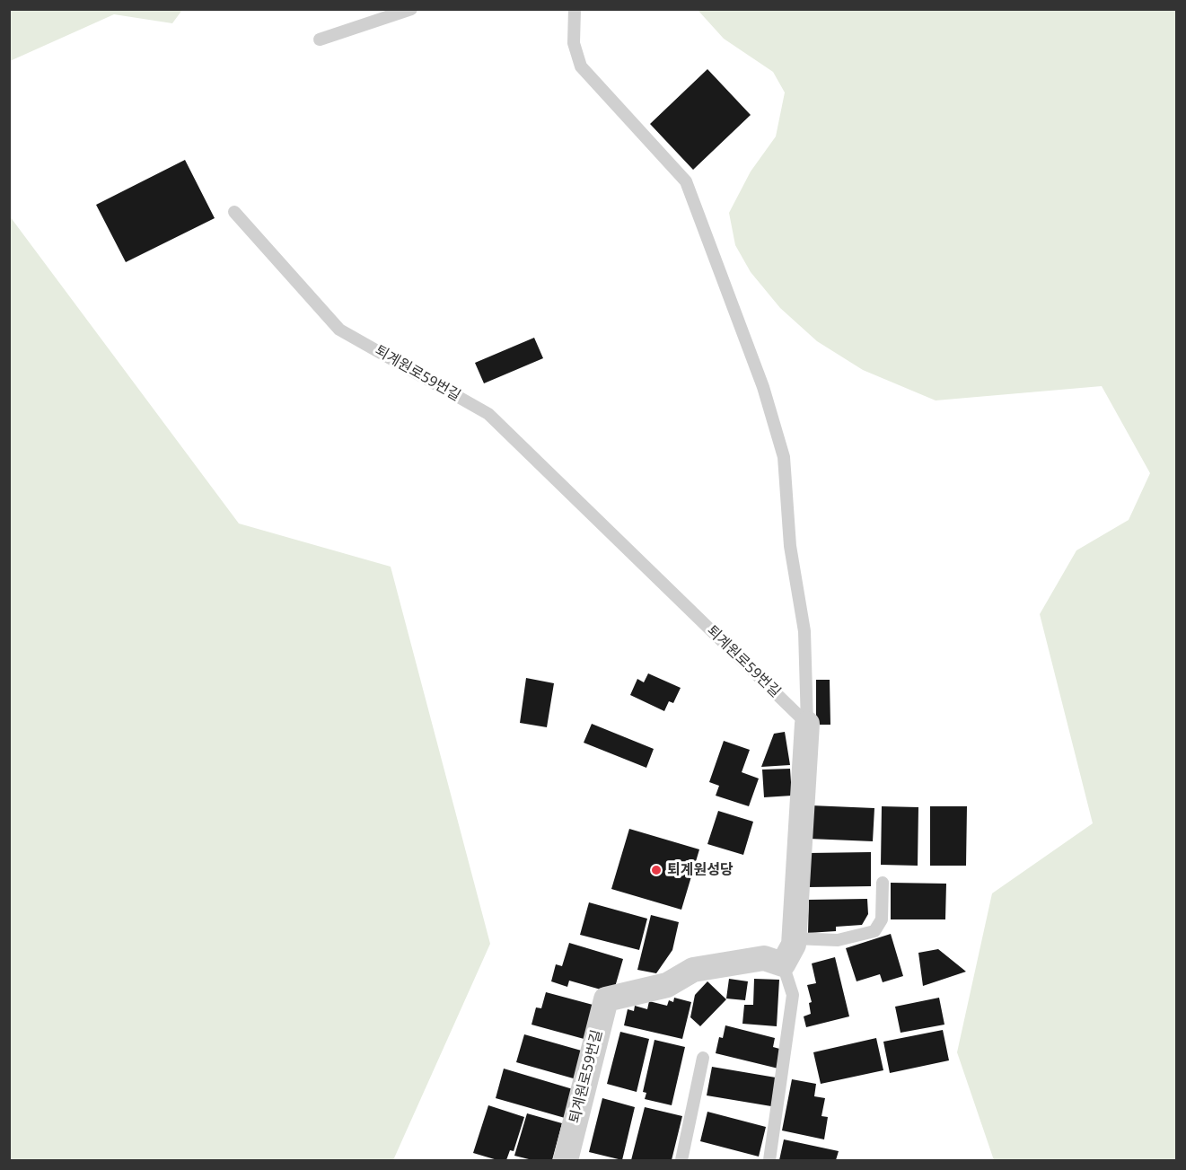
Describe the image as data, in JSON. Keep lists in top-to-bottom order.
{
  "streets": {
    "street": ["퇴계원로59번길"]
  },
  "places": ["퇴계원성당"]
}
